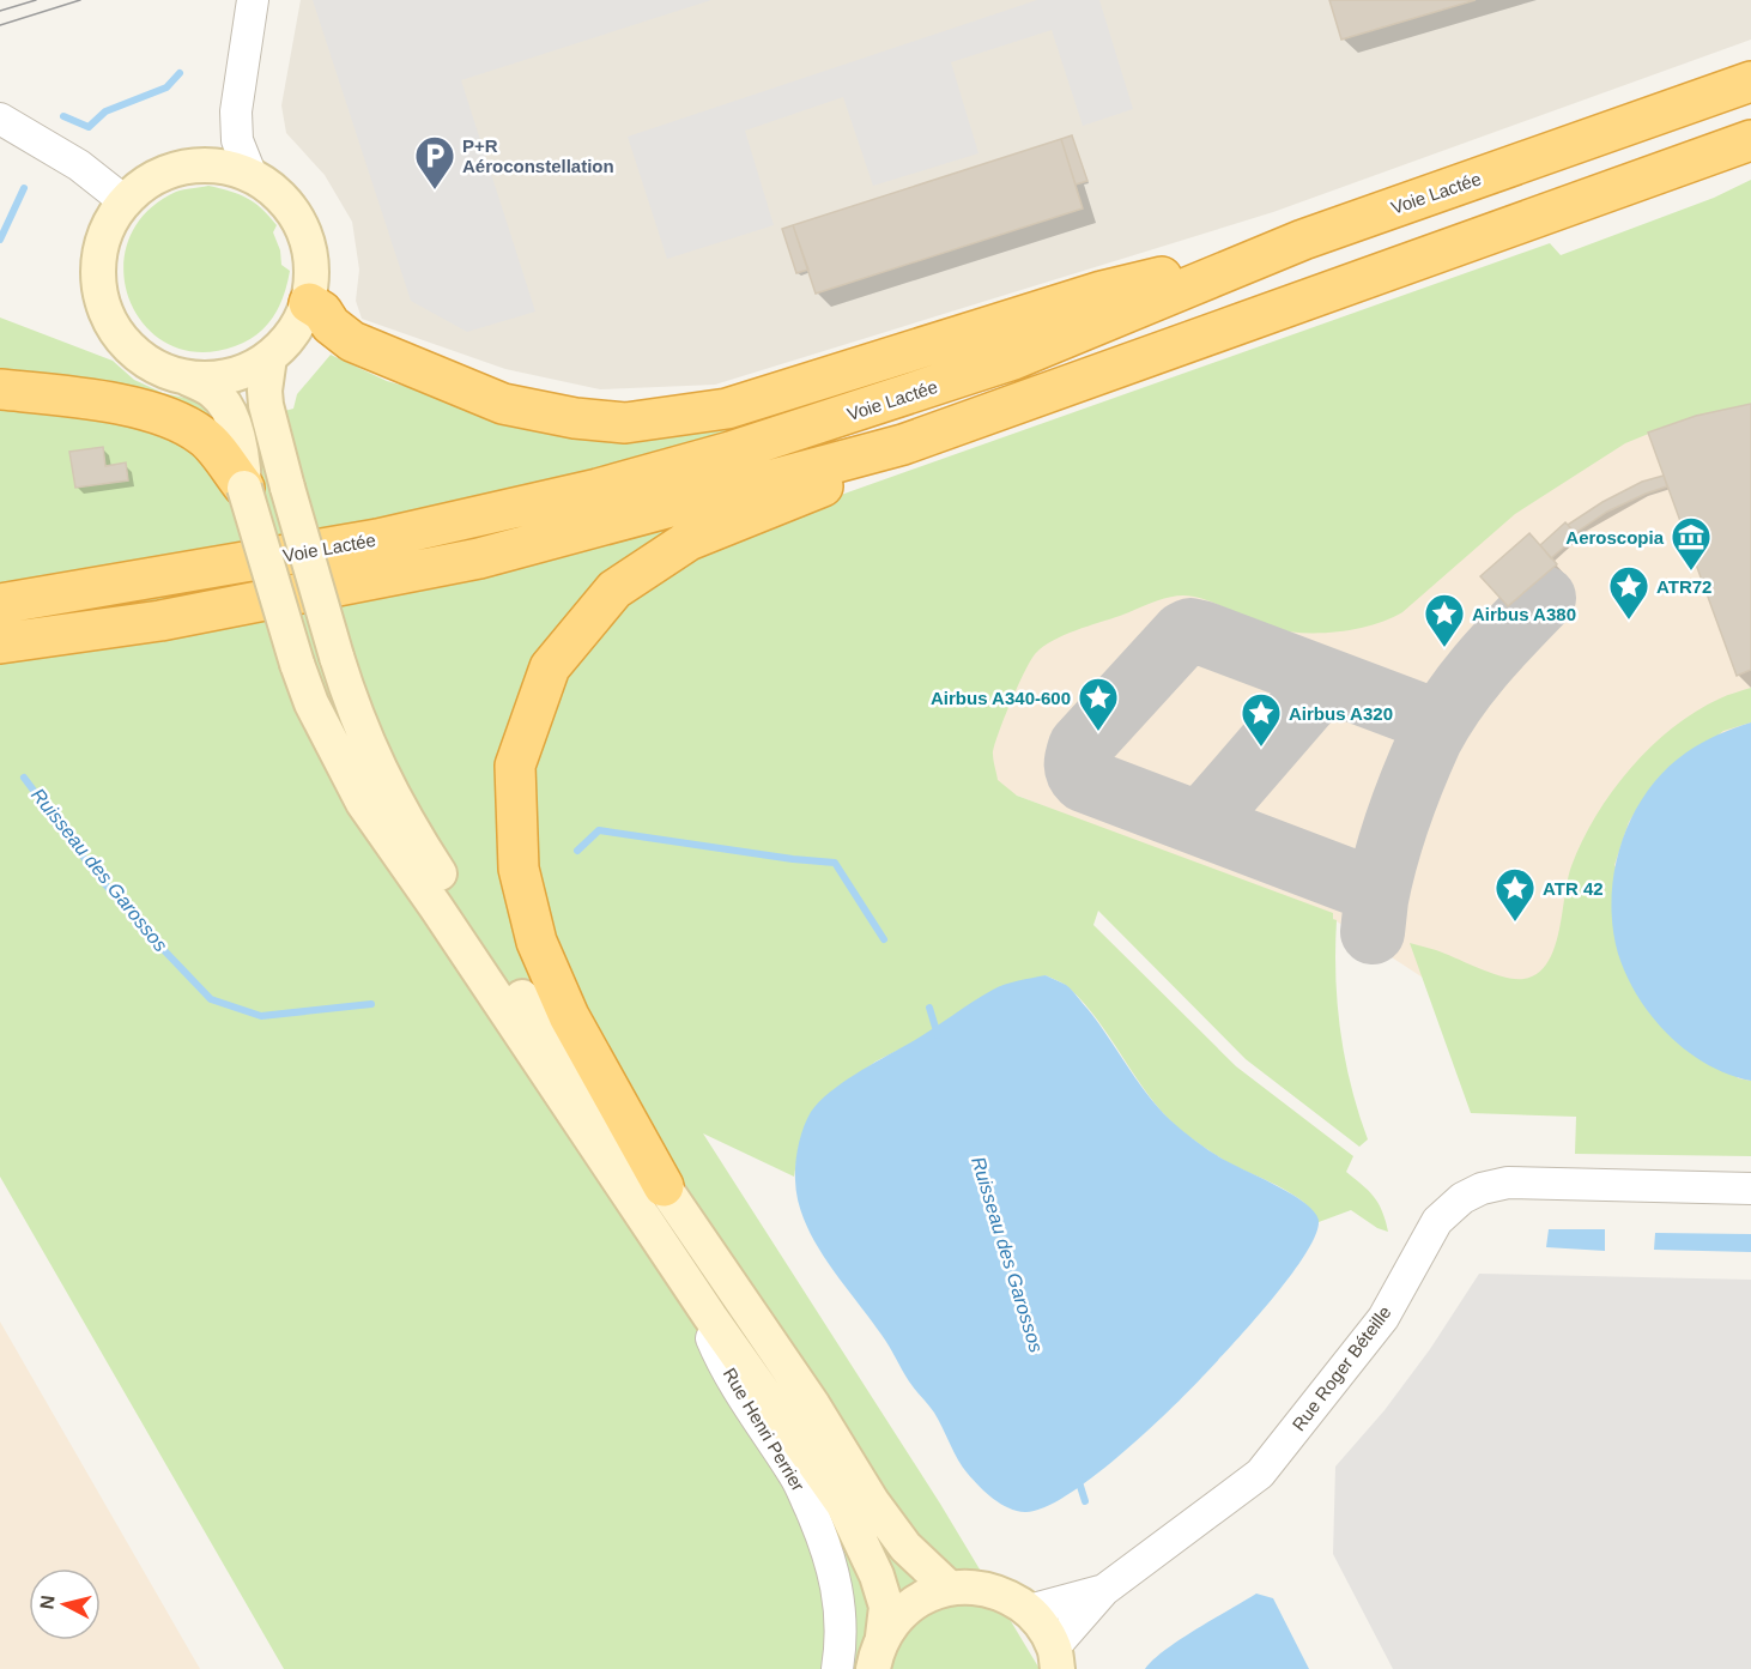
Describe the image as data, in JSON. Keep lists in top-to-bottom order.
{
  "streets": {
    "highway": ["Voie Lactée"],
    "street": ["Rue Roger Béteille", "Rue Henri Perrier"]
  },
  "water": ["Ruisseau des Garossos"],
  "places": {
    "parking": ["P+R Aéroconstellation"],
    "museum": ["Aeroscopia"],
    "place": [
      "ATR72",
      "Airbus A380",
      "Airbus A340-600",
      "Airbus A320",
      "ATR 42"
    ]
  },
  "north": "left"
}
